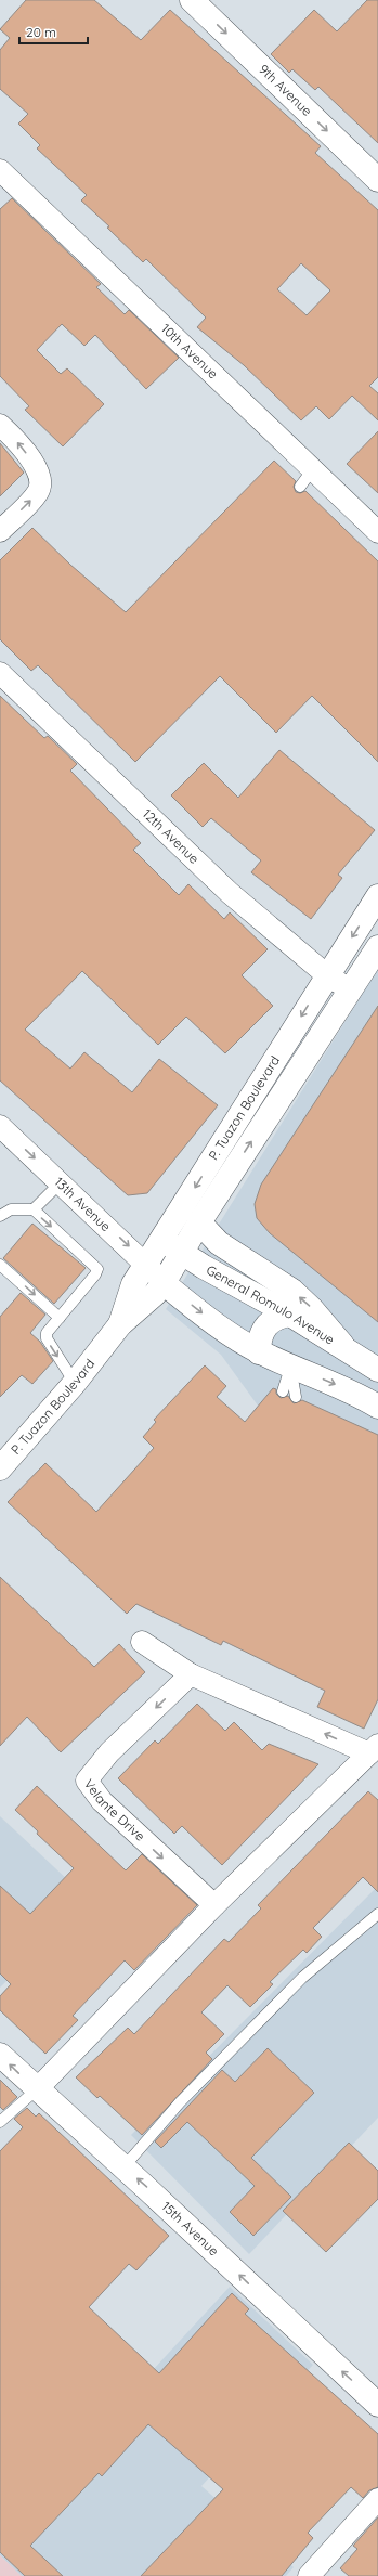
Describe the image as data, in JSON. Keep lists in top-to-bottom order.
{
  "streets": {
    "main road": [
      "9th Avenue",
      "P. Tuazon Boulevard",
      "General Romulo Avenue",
      "15th Avenue"
    ],
    "street": [
      "10th Avenue",
      "12th Avenue",
      "13th Avenue",
      "Velante Drive"
    ]
  },
  "crossings": [
    ["12th Avenue", "P. Tuazon Boulevard"],
    ["P. Tuazon Boulevard", "13th Avenue"],
    ["P. Tuazon Boulevard", "General Romulo Avenue"]
  ],
  "one_way": ["9th Avenue", "13th Avenue", "15th Avenue"],
  "scale_bar": "20 m"
}
